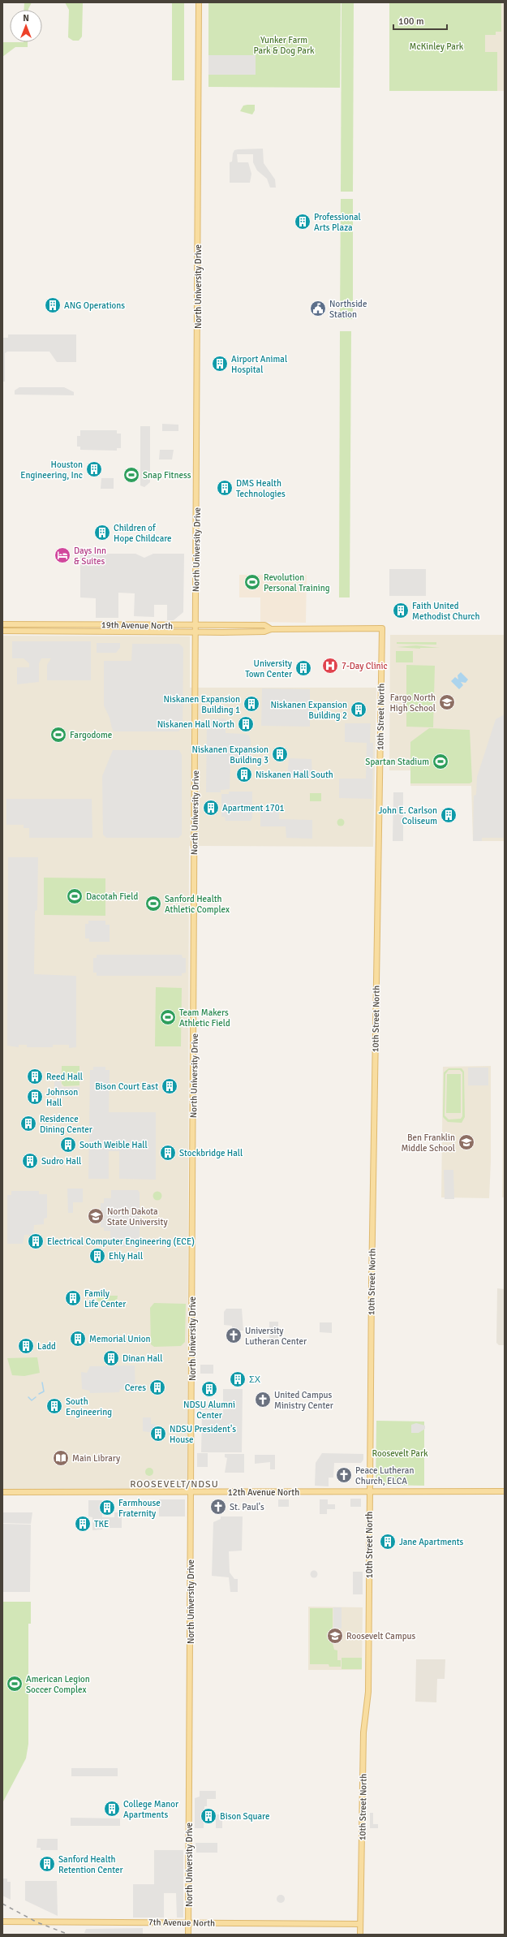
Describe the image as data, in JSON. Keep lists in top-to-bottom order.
{
  "streets": {
    "main road": [
      "North University Drive",
      "19th Avenue North",
      "10th Street North",
      "12th Avenue North",
      "7th Avenue North"
    ]
  },
  "crossings": [
    ["North University Drive", "19th Avenue North"],
    ["North University Drive", "12th Avenue North"],
    ["North University Drive", "7th Avenue North"],
    ["19th Avenue North", "10th Street North"],
    ["10th Street North", "12th Avenue North"],
    ["10th Street North", "7th Avenue North"]
  ],
  "districts": ["ROOSEVELT/NDSU"],
  "parks": ["Yunker Farm Park & Dog Park", "McKinley Park", "Roosevelt Park"],
  "places": {
    "building": [
      "Professional Arts Plaza",
      "ANG Operations",
      "Airport Animal Hospital",
      "Houston Engineering, Inc",
      "DMS Health Technologies",
      "Children of Hope Childcare",
      "Faith United Methodist Church",
      "University Town Center",
      "Niskanen Expansion Building 1",
      "Niskanen Expansion Building 2",
      "Niskanen Hall North",
      "Niskanen Expansion Building 3",
      "Niskanen Hall South",
      "Apartment 1701",
      "John E. Carlson Coliseum",
      "Reed Hall",
      "Bison Court East",
      "Johnson Hall",
      "Residence Dining Center",
      "South Weible Hall",
      "Stockbridge Hall",
      "Sudro Hall",
      "Electrical Computer Engineering (ECE)",
      "Ehly Hall",
      "Family Life Center",
      "Memorial Union",
      "Ladd",
      "Dinan Hall",
      "ΣΧ",
      "Ceres",
      "NDSU Alumni Center",
      "South Engineering",
      "NDSU President's House",
      "Farmhouse Fraternity",
      "TKE",
      "Jane Apartments",
      "College Manor Apartments",
      "Bison Square",
      "Sanford Health Retention Center"
    ],
    "public building": ["Northside Station"],
    "sports": [
      "Snap Fitness",
      "Revolution Personal Training",
      "Fargodome",
      "Spartan Stadium",
      "Dacotah Field",
      "Sanford Health Athletic Complex",
      "Team Makers Athletic Field",
      "American Legion Soccer Complex"
    ],
    "hotel": ["Days Inn & Suites"],
    "hospital": ["7-Day Clinic"],
    "school or university": [
      "Fargo North High School",
      "Ben Franklin Middle School",
      "North Dakota State University",
      "Roosevelt Campus"
    ],
    "church": [
      "University Lutheran Center",
      "United Campus Ministry Center",
      "Peace Lutheran Church, ELCA",
      "St. Paul's"
    ],
    "library": ["Main Library"]
  },
  "scale_bar": "100 m",
  "north": "top"
}
